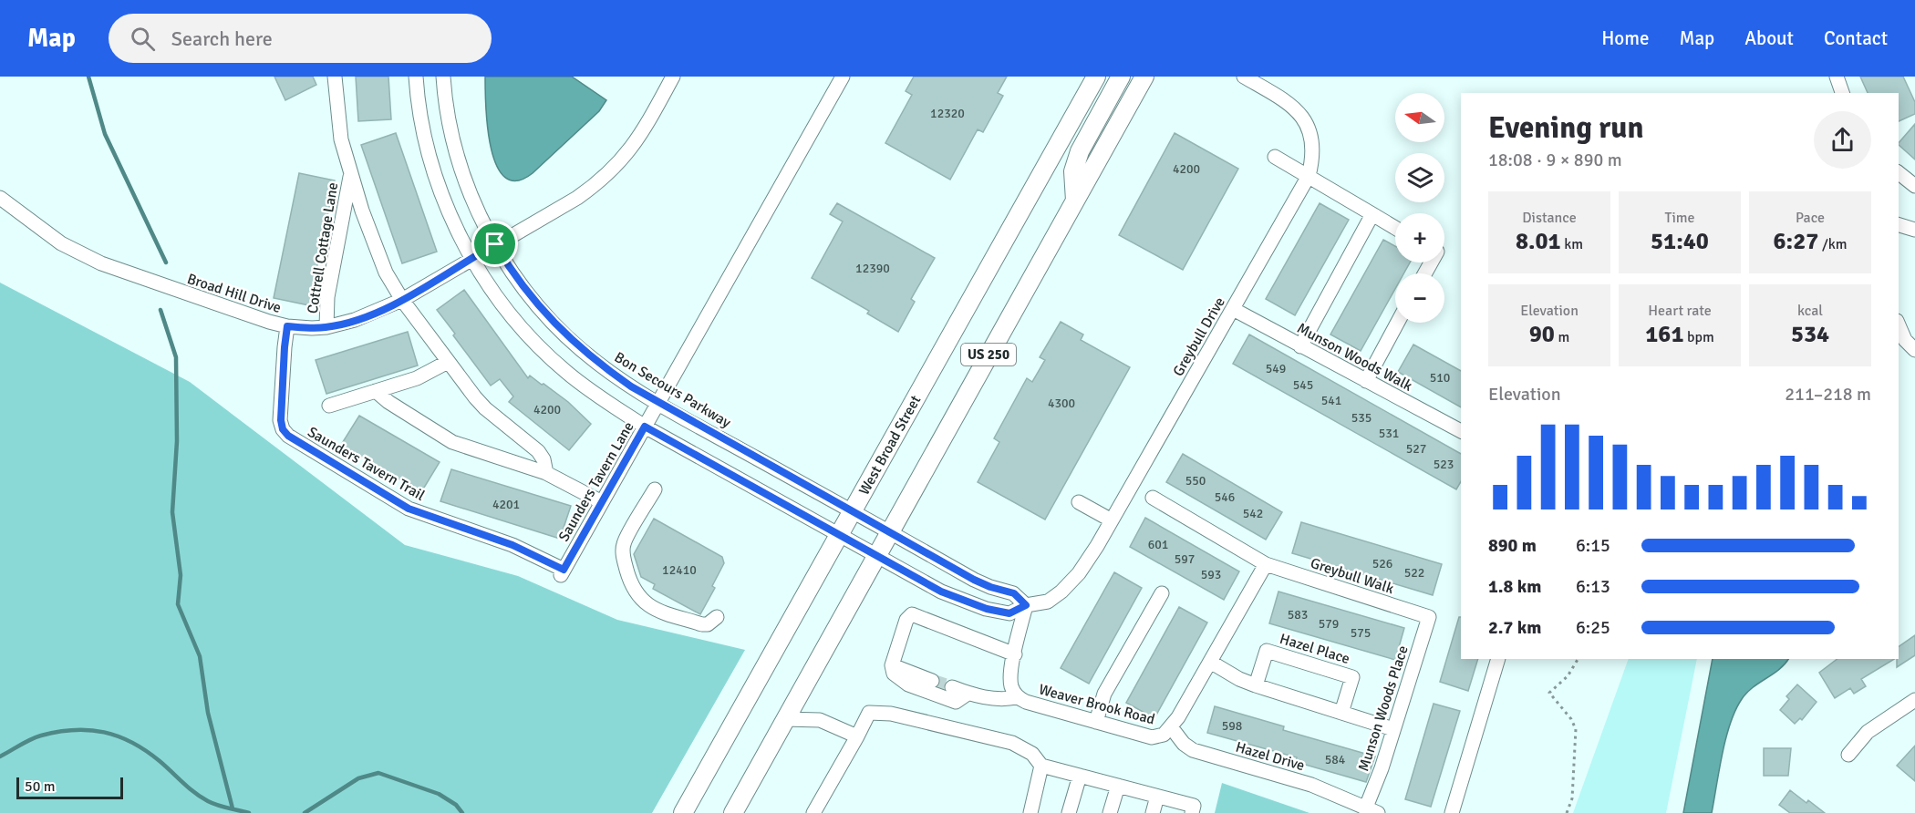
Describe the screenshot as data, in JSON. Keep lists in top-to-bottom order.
{
  "streets": {
    "main road": ["US 250", "West Broad Street"],
    "street": [
      "Cottrell Cottage Lane",
      "Broad Hill Drive",
      "Greybull Drive",
      "Munson Woods Walk",
      "Bon Secours Parkway",
      "Saunders Tavern Trail",
      "Saunders Tavern Lane",
      "Greybull Walk",
      "Hazel Place",
      "Weaver Brook Road",
      "Munson Woods Place",
      "Hazel Drive"
    ]
  },
  "crossings": [
    ["Cottrell Cottage Lane", "Broad Hill Drive"],
    ["Broad Hill Drive", "Bon Secours Parkway"],
    ["Broad Hill Drive", "Saunders Tavern Trail"],
    ["Greybull Drive", "US 250"],
    ["Greybull Drive", "Munson Woods Walk"],
    ["Greybull Drive", "West Broad Street"],
    ["Greybull Drive", "Weaver Brook Road"],
    ["US 250", "Bon Secours Parkway"],
    ["Bon Secours Parkway", "West Broad Street"],
    ["Bon Secours Parkway", "Saunders Tavern Lane"],
    ["Saunders Tavern Trail", "Saunders Tavern Lane"],
    ["Greybull Walk", "Weaver Brook Road"],
    ["Greybull Walk", "Munson Woods Place"],
    ["Weaver Brook Road", "Hazel Drive"],
    ["Munson Woods Place", "Hazel Drive"]
  ],
  "house_numbers": [
    "12320",
    "4200",
    "12390",
    "549",
    "510",
    "545",
    "541",
    "4300",
    "4200",
    "535",
    "531",
    "527",
    "523",
    "550",
    "546",
    "4201",
    "542",
    "601",
    "597",
    "526",
    "12410",
    "522",
    "593",
    "583",
    "579",
    "575",
    "598",
    "584"
  ],
  "scale_bar": "50 m",
  "north": "left",
  "page": {
    "header": "Map",
    "search": "Search here",
    "nav": [
      "Home",
      "Map",
      "About",
      "Contact"
    ],
    "map_buttons": ["+", "−"],
    "heading": ["Evening run", "18:08 · 9 × 890 m"],
    "stats": [
      ["Distance", "8.01 km"],
      ["Time", "51:40"],
      ["Pace", "6:27 /km"],
      ["Elevation", "90 m"],
      ["Heart rate", "161 bpm"],
      ["kcal", "534"]
    ],
    "chart": ["Elevation", "211–218 m"],
    "list": [
      {
        "name": "890 m",
        "note": "6:15"
      },
      {
        "name": "1.8 km",
        "note": "6:13"
      },
      {
        "name": "2.7 km",
        "note": "6:25"
      }
    ],
    "scale": "50 m"
  }
}
